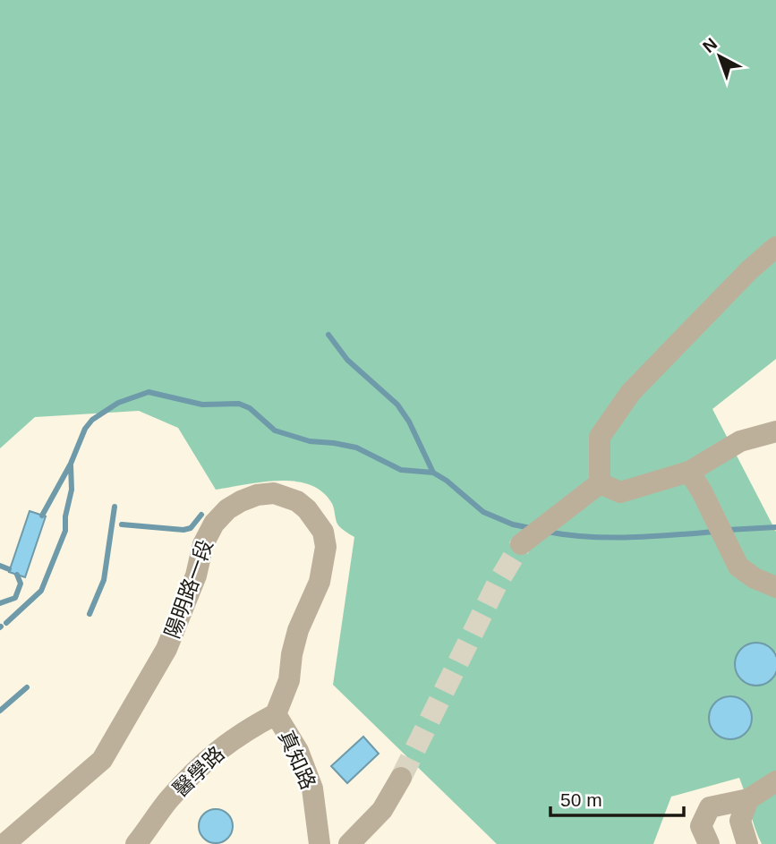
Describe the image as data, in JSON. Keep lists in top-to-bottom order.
{
  "streets": {
    "lane": ["陽明路一段", "真知路", "醫學路"]
  },
  "crossings": [
    ["陽明路一段", "真知路"],
    ["陽明路一段", "醫學路"],
    ["真知路", "醫學路"]
  ],
  "scale_bar": "50 m",
  "north": "top left"
}
